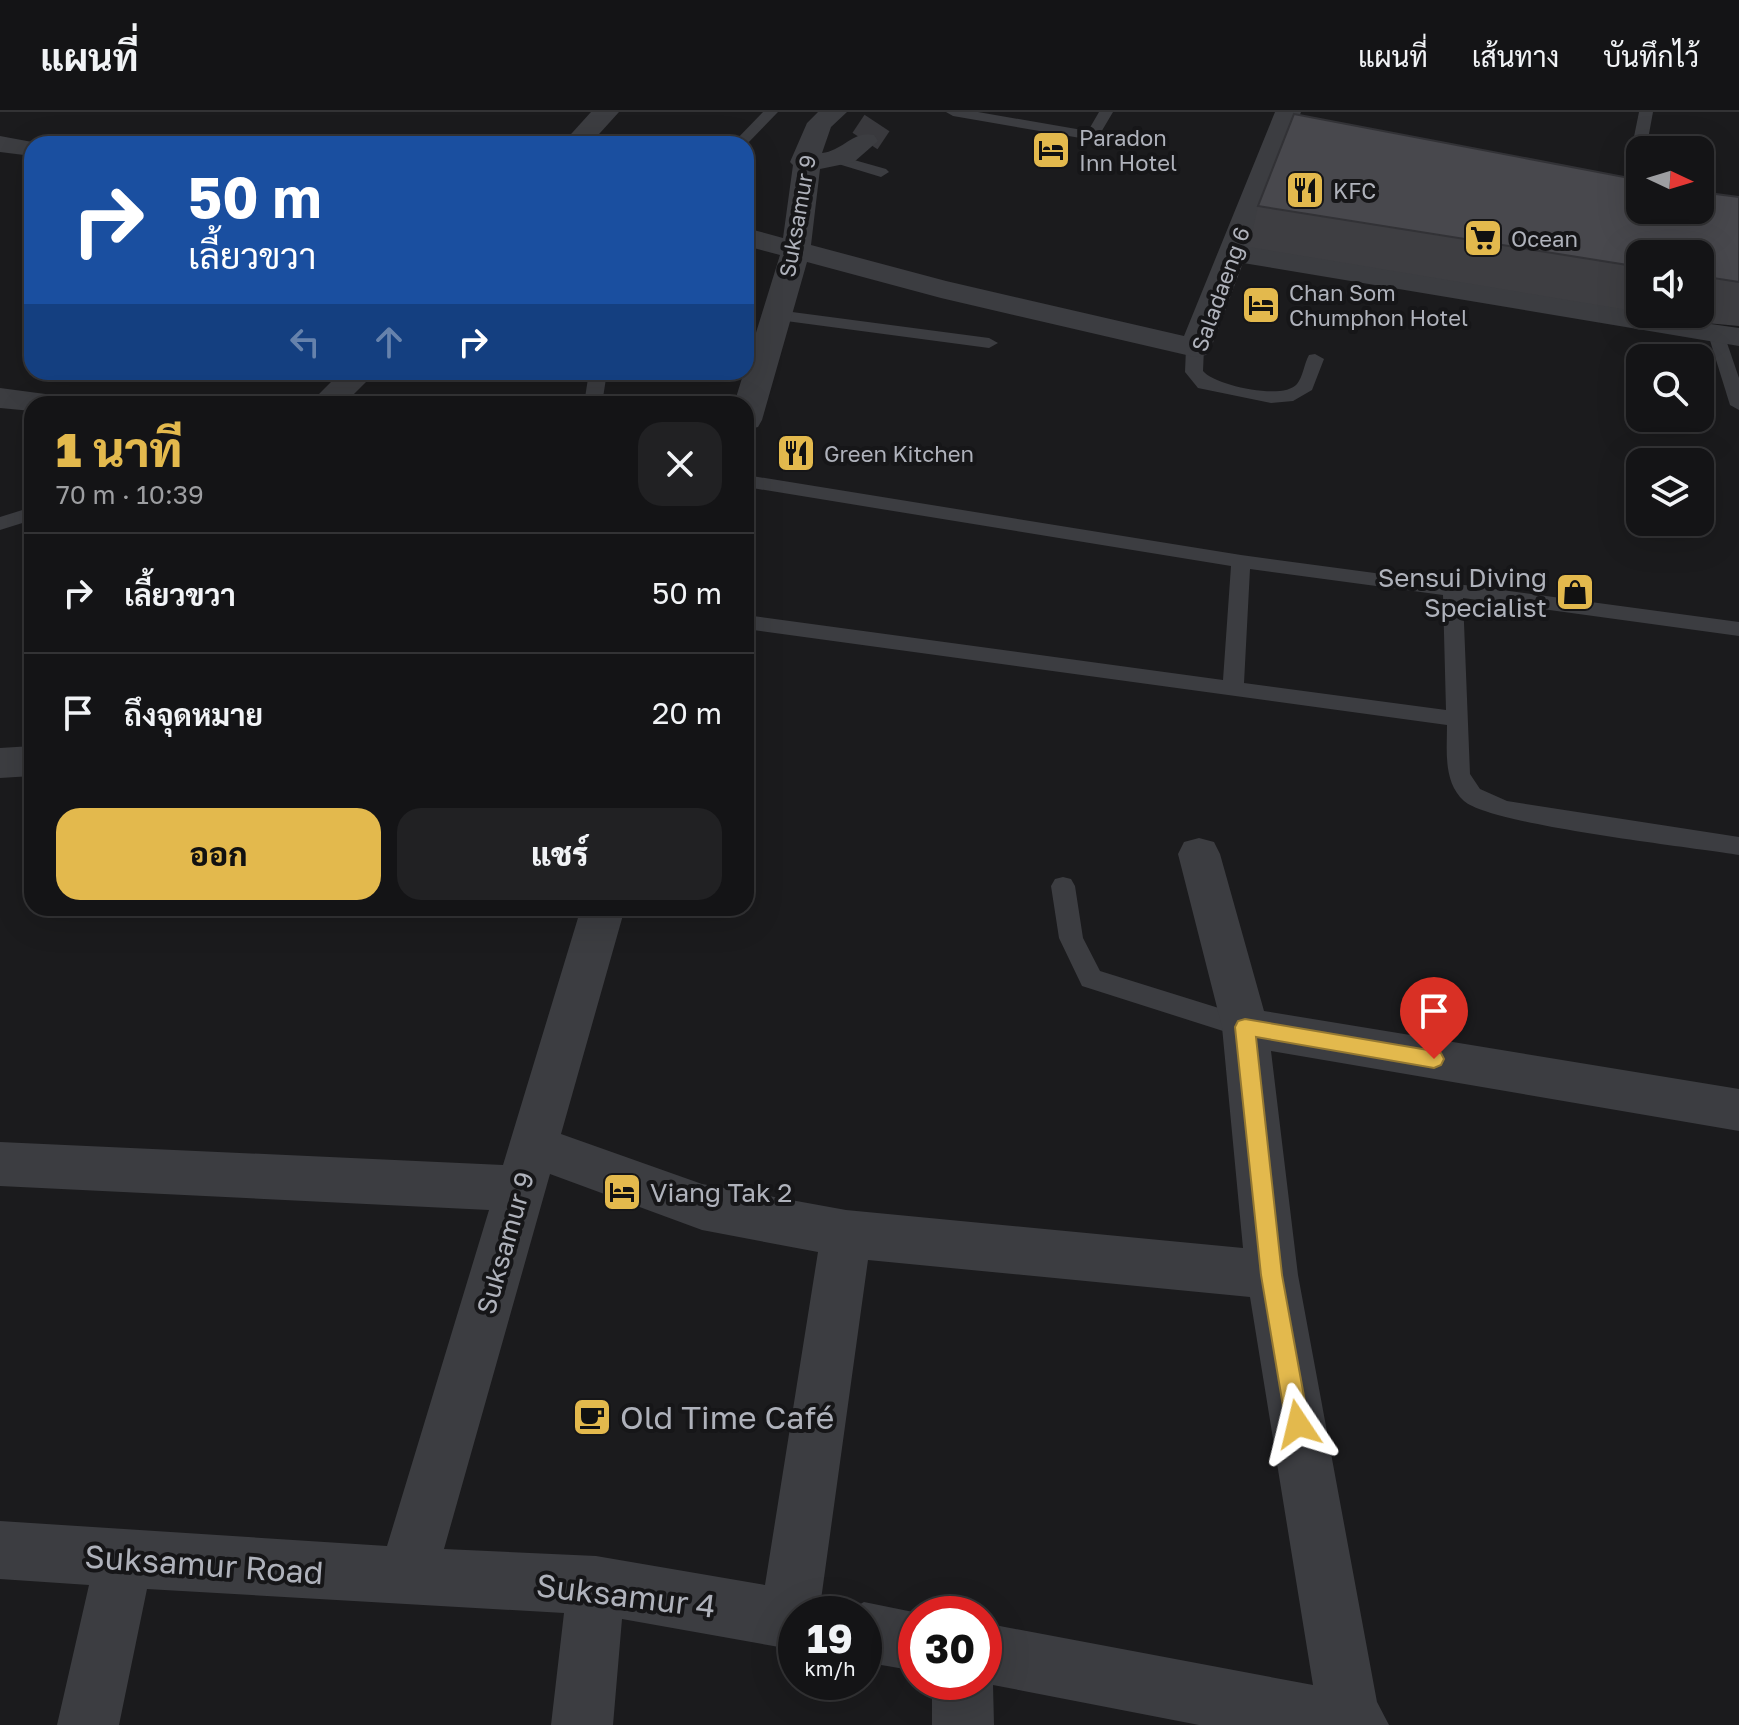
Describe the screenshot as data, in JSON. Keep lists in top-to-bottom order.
{
  "streets": {
    "street": [
      "Suksamur 9",
      "Saladaeng 6",
      "Suksamur Road",
      "Suksamur 4"
    ]
  },
  "crossings": [
    ["Suksamur 9", "Suksamur Road"],
    ["Suksamur 9", "Suksamur 4"],
    ["Suksamur Road", "Suksamur 4"]
  ],
  "places": {
    "hotel": ["Paradon Inn Hotel", "Chan Som Chumphon Hotel", "Viang Tak 2"],
    "restaurant": ["KFC", "Green Kitchen"],
    "supermarket": ["Ocean"],
    "shop": ["Sensui Diving Specialist"],
    "cafe": ["Old Time Café"]
  },
  "north": "right",
  "page": {
    "header": "แผนที่",
    "nav": ["แผนที่", "เส้นทาง", "บันทึกไว้"],
    "turn": ["50 m", "เลี้ยวขวา"],
    "heading": ["1 นาที", "70 m · 10:39"],
    "list": [
      {
        "name": "เลี้ยวขวา",
        "value": "50 m"
      },
      {
        "name": "ถึงจุดหมาย",
        "value": "20 m"
      }
    ],
    "buttons": ["ออก", "แชร์"],
    "speed": "19 km/h",
    "limit": "30"
  }
}
